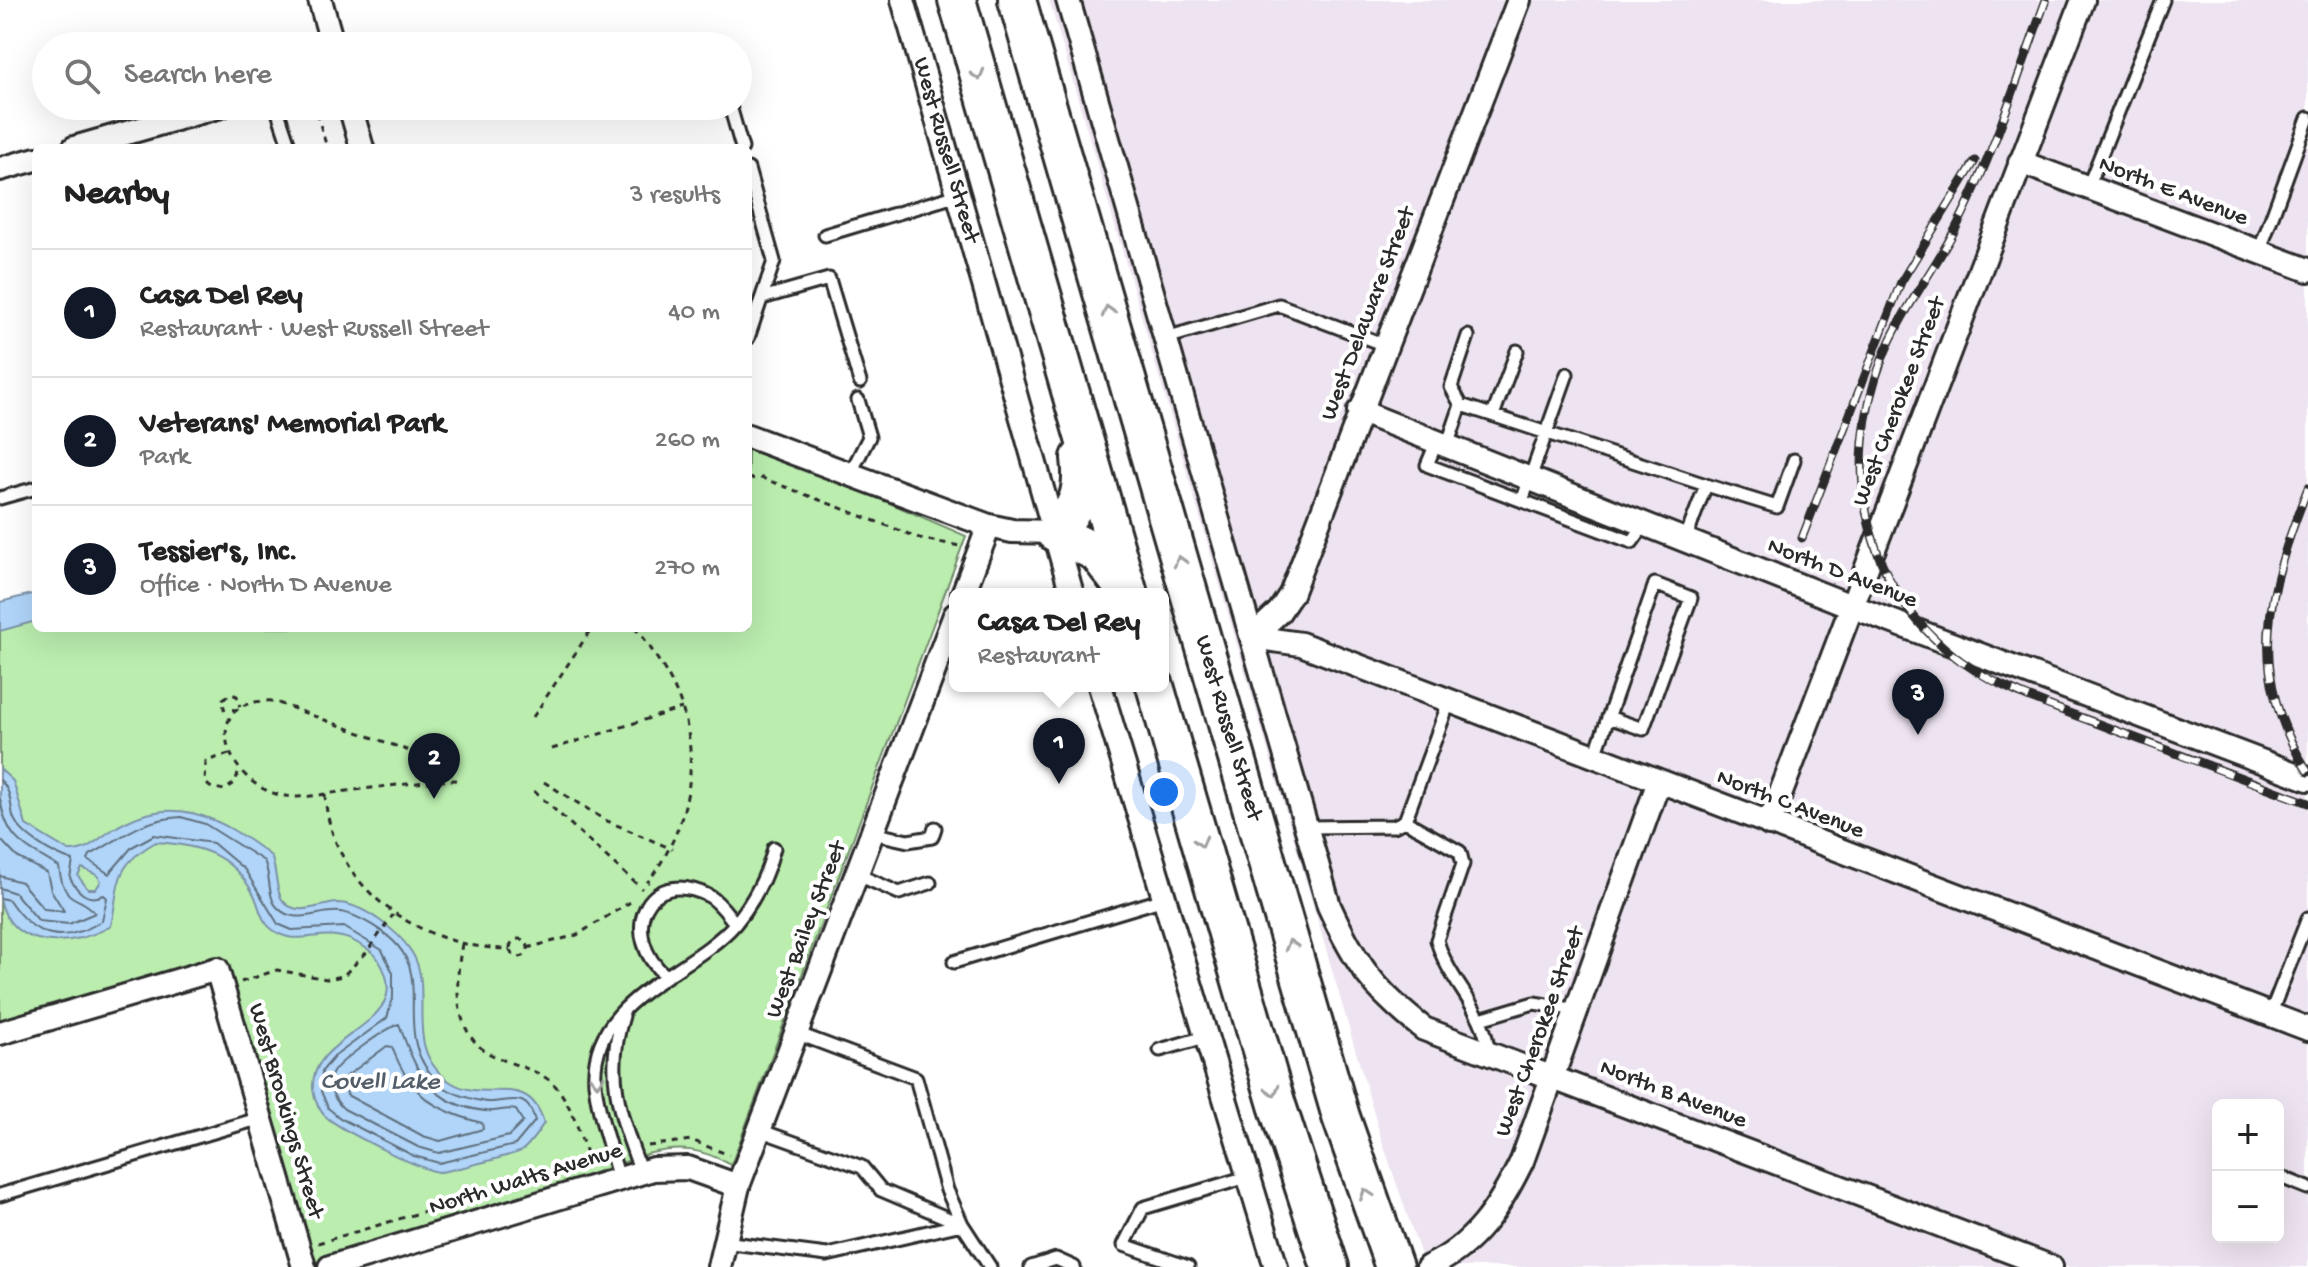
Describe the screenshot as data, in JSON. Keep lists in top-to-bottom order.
{
  "streets": {
    "highway": ["West Russell Street"],
    "street": [
      "North E Avenue",
      "West Delaware Street",
      "West Cherokee Street",
      "North D Avenue",
      "North C Avenue",
      "West Bailey Street",
      "North B Avenue",
      "West Brookings Street",
      "North Walts Avenue"
    ]
  },
  "crossings": [
    ["West Russell Street", "West Delaware Street"],
    ["West Russell Street", "North C Avenue"],
    ["West Russell Street", "North B Avenue"],
    ["North E Avenue", "West Cherokee Street"],
    ["West Delaware Street", "North D Avenue"],
    ["West Delaware Street", "North C Avenue"],
    ["West Cherokee Street", "North D Avenue"],
    ["West Cherokee Street", "North C Avenue"],
    ["West Cherokee Street", "North B Avenue"],
    ["West Bailey Street", "North Walts Avenue"]
  ],
  "water": ["Covell Lake"],
  "page": {
    "search": "Search here",
    "heading": ["Nearby", "3 results"],
    "list": [
      {
        "mark": "1",
        "name": "Casa Del Rey",
        "note": "Restaurant · West Russell Street",
        "value": "40 m"
      },
      {
        "mark": "2",
        "name": "Veterans' Memorial Park",
        "note": "Park",
        "value": "260 m"
      },
      {
        "mark": "3",
        "name": "Tessier's, Inc.",
        "note": "Office · North D Avenue",
        "value": "270 m"
      }
    ],
    "popup": ["Casa Del Rey", "Restaurant"],
    "pins": ["3", "1", "2"],
    "map_buttons": ["+", "−"]
  }
}
